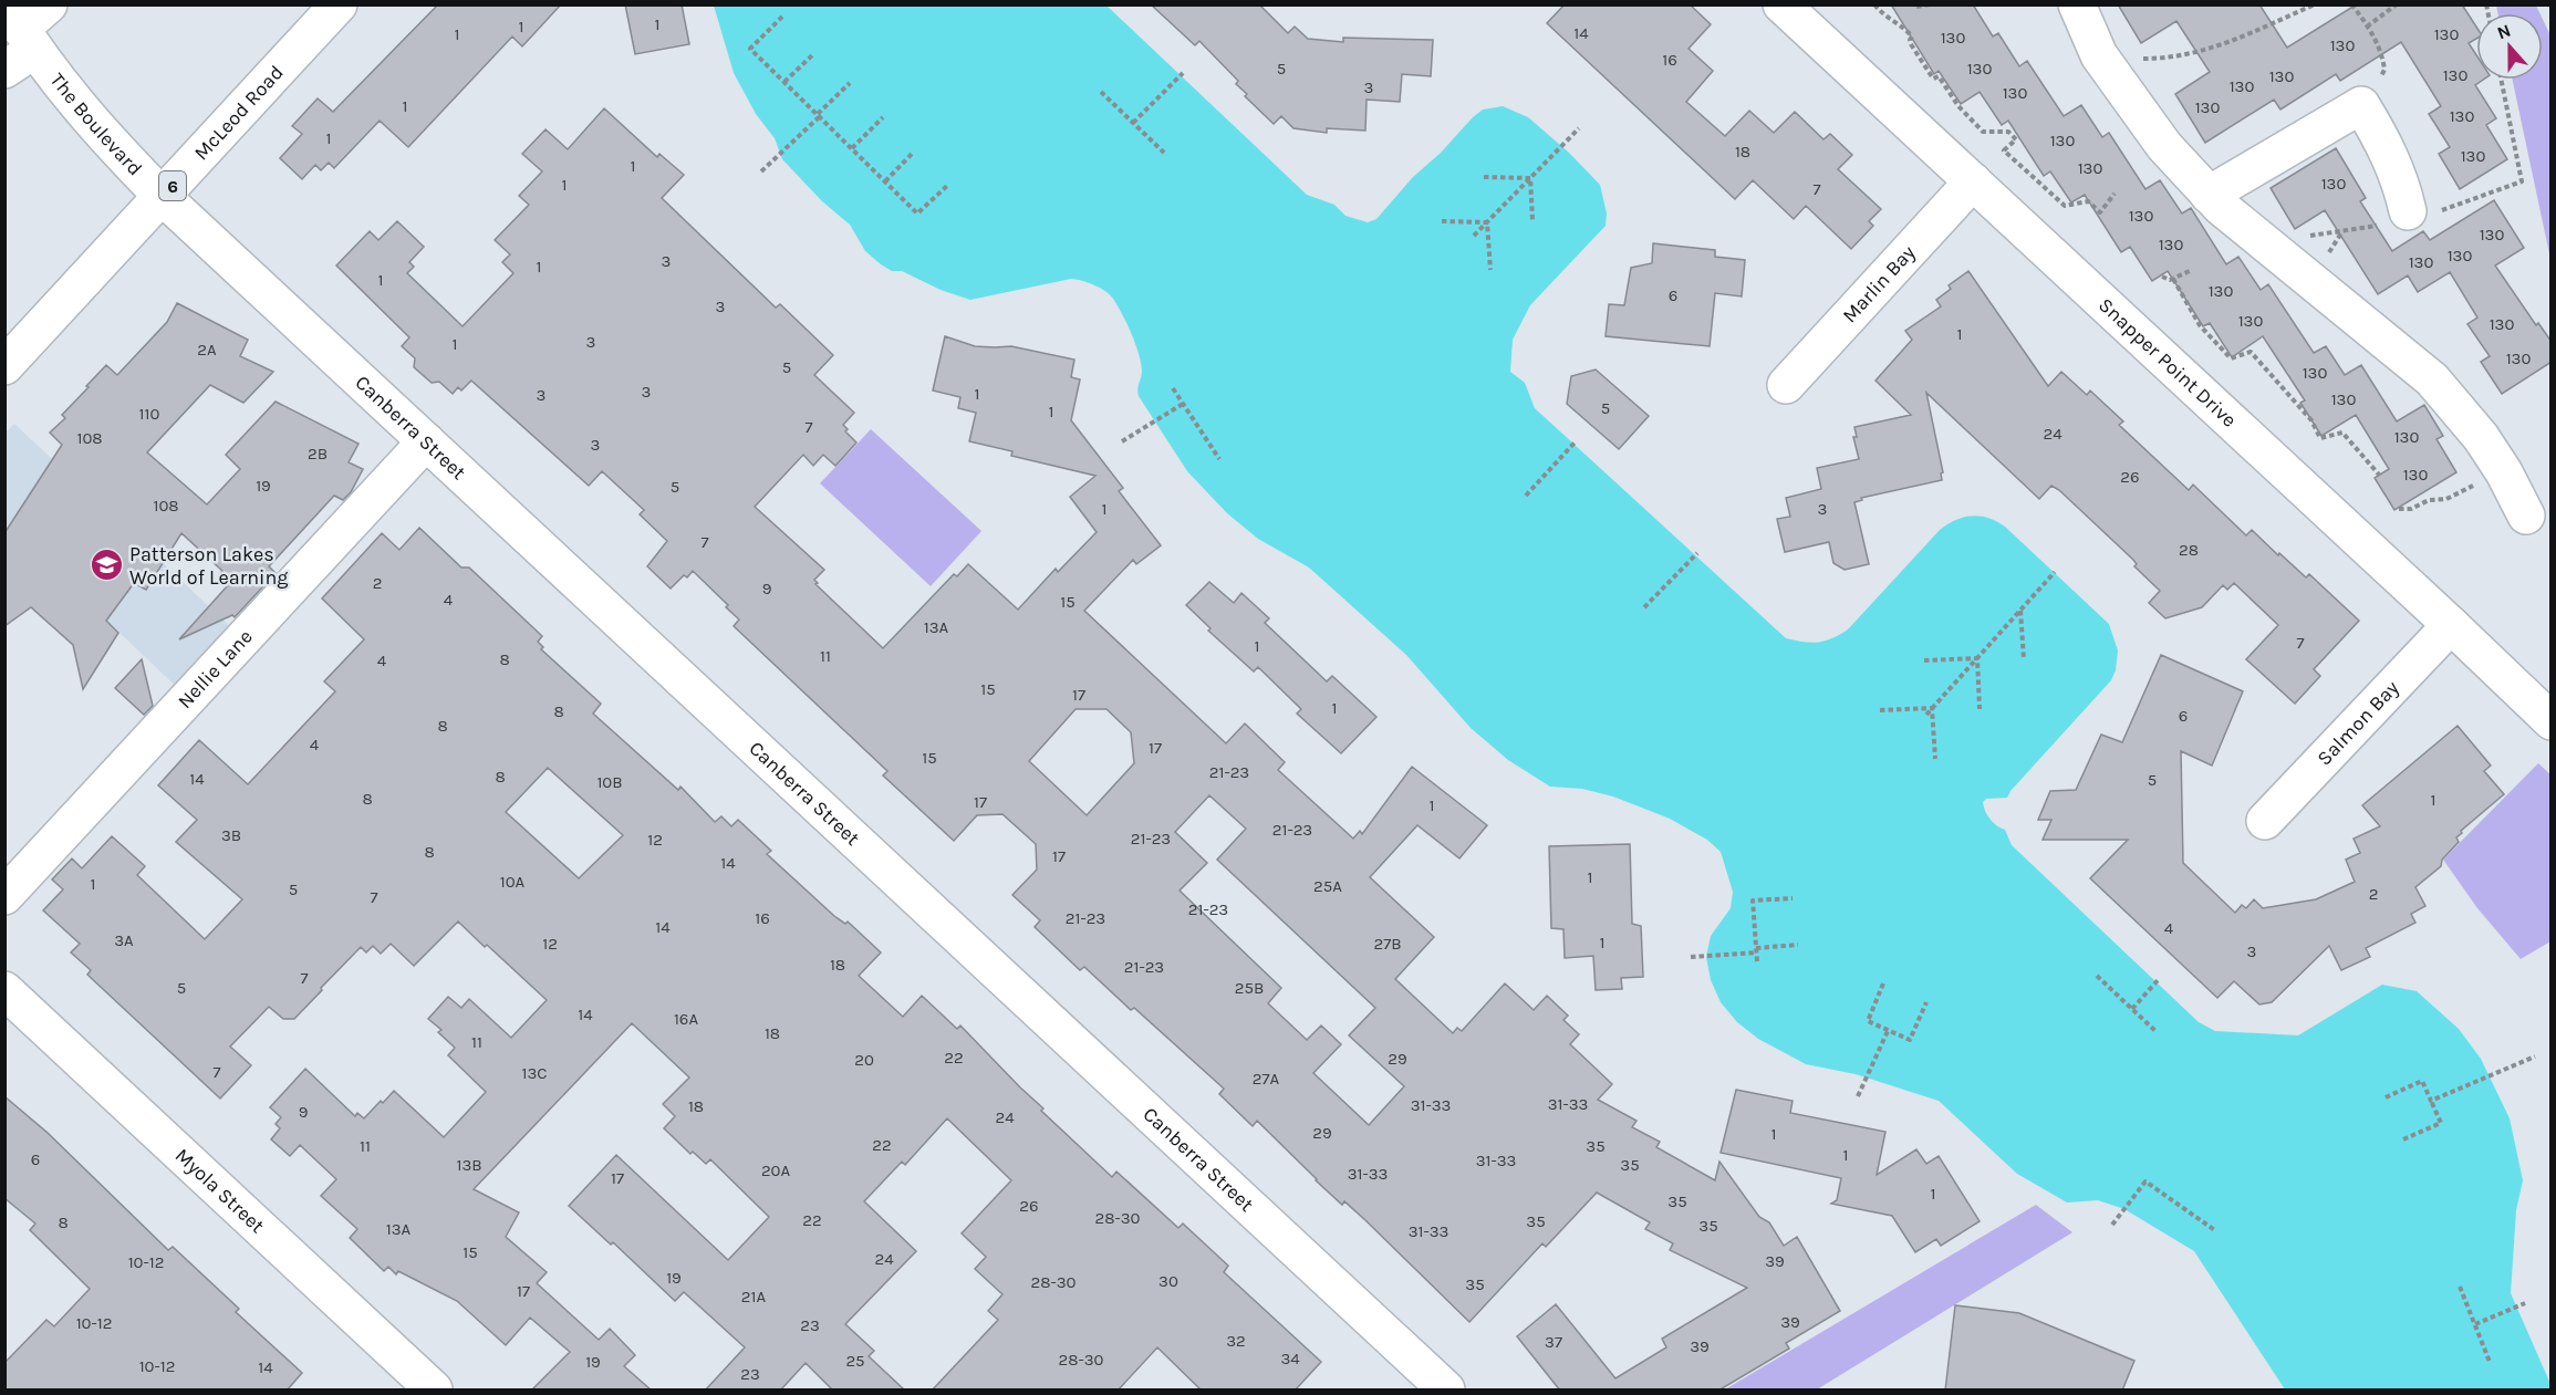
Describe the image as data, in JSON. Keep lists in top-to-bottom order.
{
  "streets": {
    "street": [
      "McLeod Road",
      "The Boulevard",
      "6",
      "Marlin Bay",
      "Snapper Point Drive",
      "Canberra Street",
      "Nellie Lane",
      "Salmon Bay",
      "Myola Street"
    ]
  },
  "crossings": [
    ["McLeod Road", "The Boulevard"],
    ["McLeod Road", "Canberra Street"],
    ["The Boulevard", "Canberra Street"],
    ["Marlin Bay", "Snapper Point Drive"],
    ["Snapper Point Drive", "Salmon Bay"],
    ["Canberra Street", "Nellie Lane"]
  ],
  "places": {
    "school or university": ["Patterson Lakes World of Learning"]
  },
  "house_numbers": [
    "1",
    "1",
    "14",
    "1",
    "130",
    "130",
    "130",
    "16",
    "5",
    "130",
    "130",
    "130",
    "130",
    "3",
    "130",
    "1",
    "130",
    "130",
    "1",
    "130",
    "18",
    "130",
    "1",
    "130",
    "130",
    "1",
    "7",
    "130",
    "130",
    "130",
    "130",
    "3",
    "130",
    "1",
    "1",
    "130",
    "6",
    "3",
    "130",
    "130",
    "1",
    "3",
    "1",
    "2A",
    "130",
    "5",
    "130",
    "3",
    "1",
    "3",
    "130",
    "5",
    "1",
    "110",
    "7",
    "24",
    "130",
    "108",
    "3",
    "2B",
    "130",
    "26",
    "19",
    "5",
    "108",
    "1",
    "3",
    "7",
    "28",
    "2",
    "9",
    "4",
    "15",
    "13A",
    "7",
    "1",
    "11",
    "8",
    "4",
    "15",
    "17",
    "1",
    "8",
    "6",
    "8",
    "4",
    "17",
    "15",
    "21-23",
    "8",
    "14",
    "5",
    "10B",
    "8",
    "1",
    "17",
    "1",
    "21-23",
    "3B",
    "21-23",
    "12",
    "8",
    "17",
    "14",
    "1",
    "10A",
    "1",
    "25A",
    "5",
    "2",
    "7",
    "21-23",
    "16",
    "21-23",
    "14",
    "4",
    "3A",
    "1",
    "12",
    "27B",
    "3",
    "18",
    "21-23",
    "7",
    "5",
    "25B",
    "14",
    "16A",
    "18",
    "11",
    "22",
    "29",
    "20",
    "7",
    "13C",
    "27A",
    "31-33",
    "31-33",
    "18",
    "9",
    "24",
    "29",
    "1",
    "22",
    "11",
    "35",
    "1",
    "6",
    "31-33",
    "13B",
    "35",
    "20A",
    "31-33",
    "17",
    "1",
    "35",
    "26",
    "28-30",
    "22",
    "35",
    "8",
    "35",
    "13A",
    "31-33",
    "15",
    "24",
    "39",
    "10-12",
    "19",
    "30",
    "28-30",
    "35",
    "17",
    "21A",
    "39",
    "10-12",
    "23",
    "32",
    "37",
    "39",
    "34",
    "28-30",
    "25",
    "19",
    "10-12",
    "14",
    "23"
  ],
  "north": "top"
}
